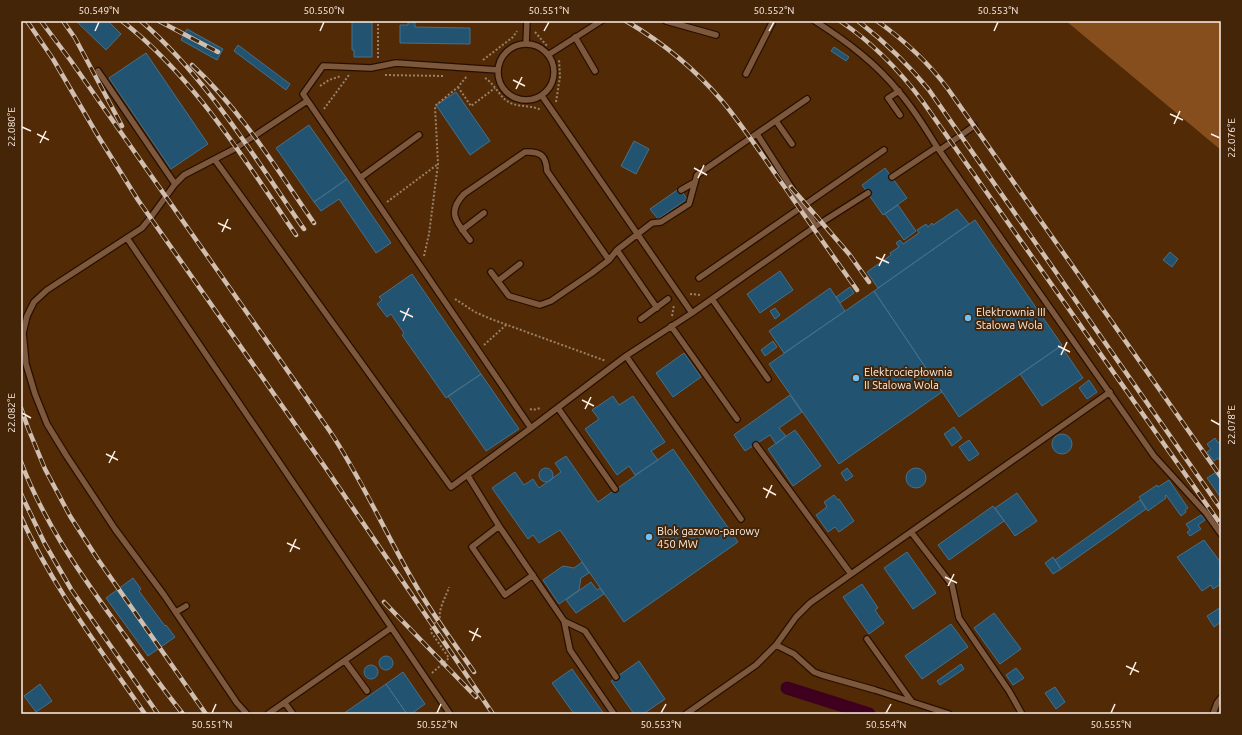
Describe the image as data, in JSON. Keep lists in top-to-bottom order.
{
  "places": ["Elektrownia III Stalowa Wola", "Elektrociepłownia II Stalowa Wola", "Blok gazowo-parowy 450 MW"],
  "coordinates": [
    "50.549°N",
    "50.550°N",
    "50.551°N",
    "50.552°N",
    "50.553°N",
    "22.080°E",
    "22.076°E",
    "22.082°E",
    "22.078°E",
    "50.554°N",
    "50.555°N"
  ]
}
